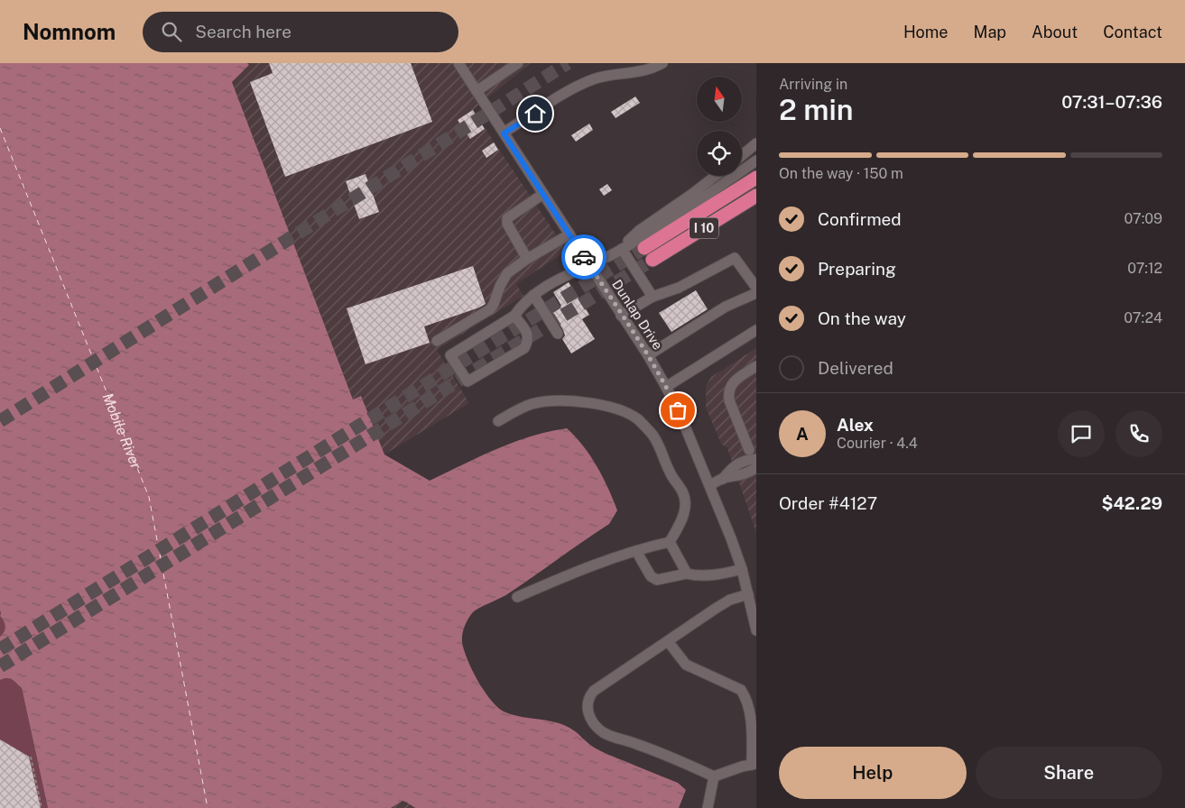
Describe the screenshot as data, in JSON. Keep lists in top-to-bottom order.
{
  "streets": {
    "highway": ["I 10"],
    "street": ["Dunlap Drive"]
  },
  "water": ["Mobile River"],
  "north": "top",
  "page": {
    "header": "Nomnom",
    "search": "Search here",
    "nav": [
      "Home",
      "Map",
      "About",
      "Contact"
    ],
    "heading": ["2 min", "Arriving in", "07:31–07:36"],
    "panel": [
      "Alex",
      "Courier · 4.4",
      "Order #4127",
      "$42.29"
    ],
    "bar": "On the way · 150 m",
    "list": [
      ["Confirmed", "07:09"],
      ["Preparing", "07:12"],
      ["On the way", "07:24"],
      "Delivered"
    ],
    "round": "A",
    "buttons": ["Help", "Share"]
  }
}
